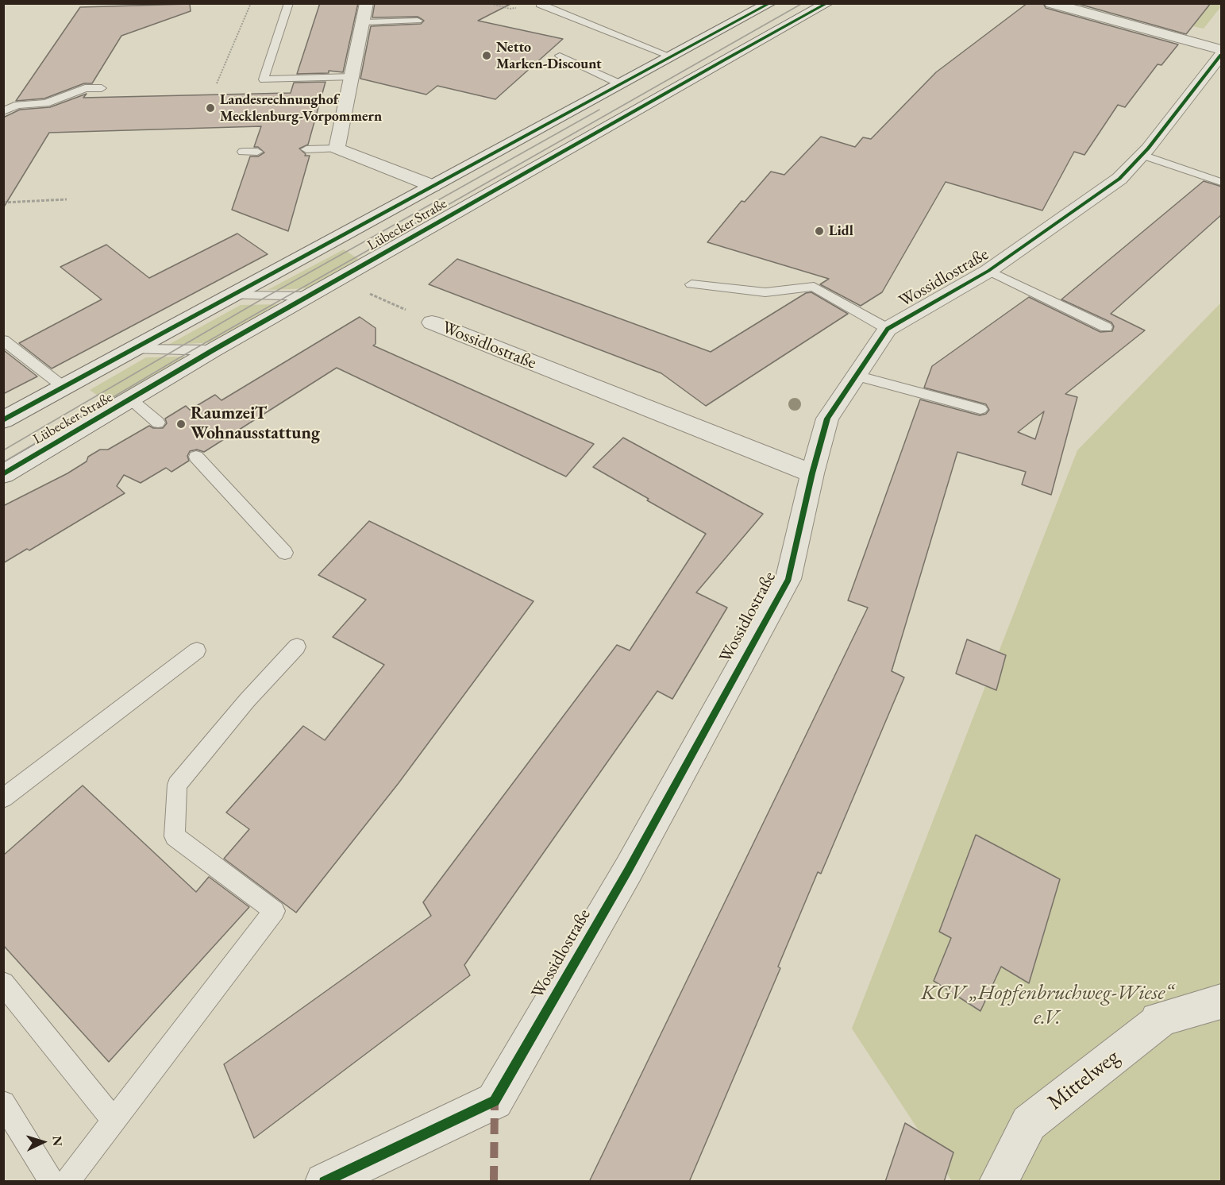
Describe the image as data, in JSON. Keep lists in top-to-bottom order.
{
  "streets": {
    "street": ["Lübecker Straße", "Wossidlostraße", "Mittelweg"]
  },
  "parks": ["KGV „Hopfenbruchweg-Wiese“ e.V."],
  "places": [
    "Netto Marken-Discount",
    "Landesrechnunghof Mecklenburg-Vorpommern",
    "Lidl",
    "RaumzeiT Wohnausstattung"
  ],
  "north": "right"
}
